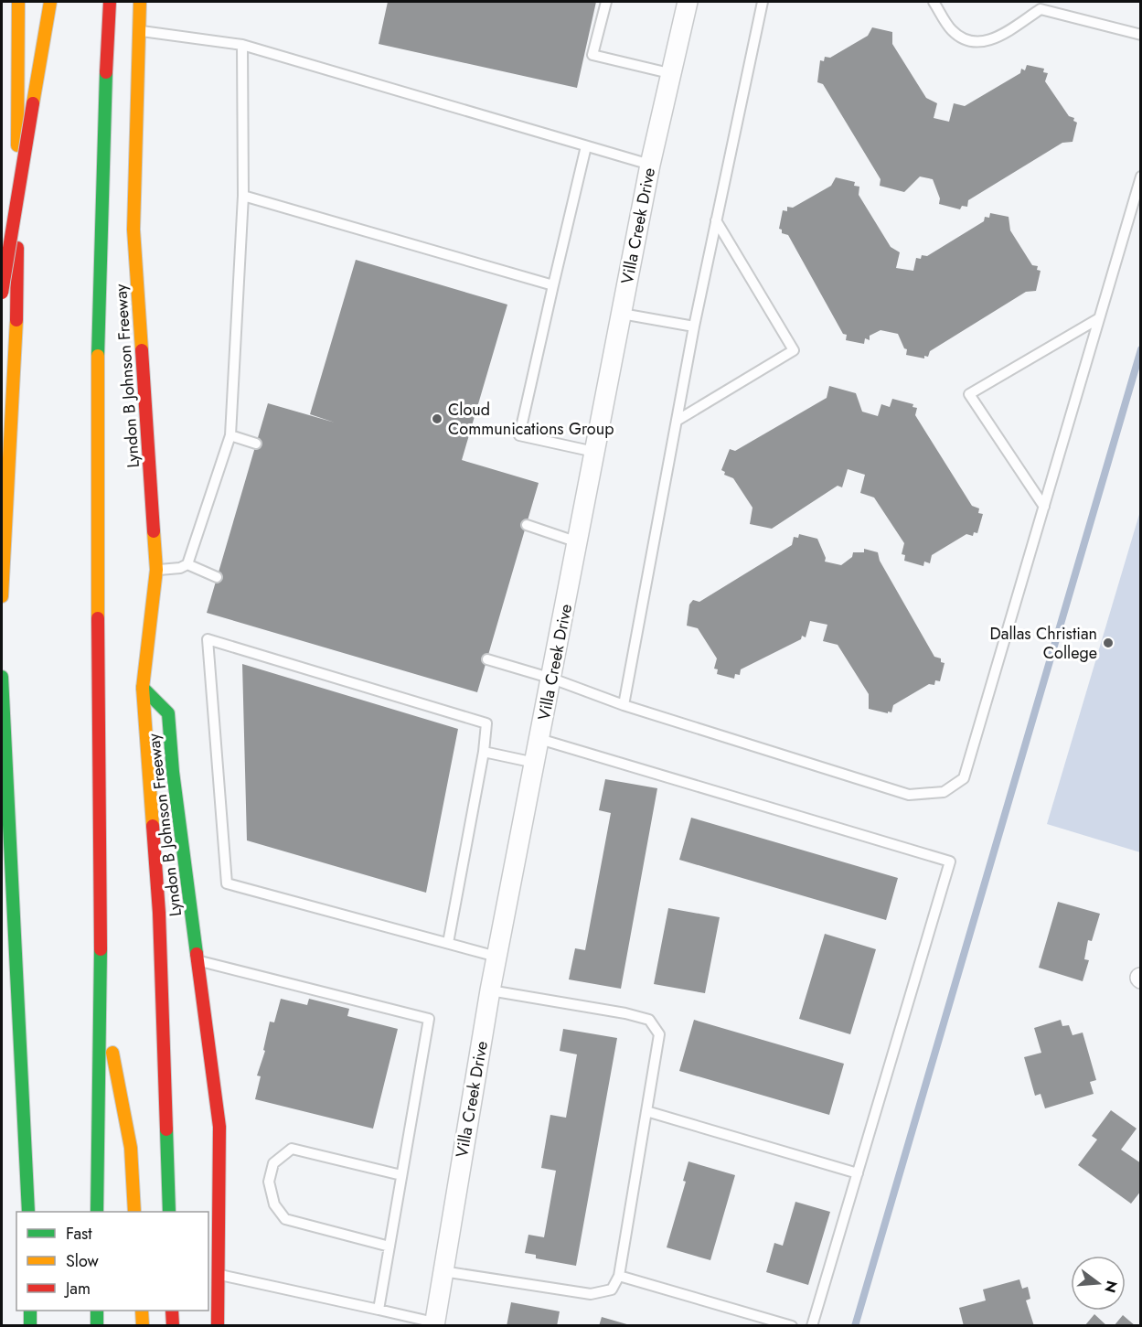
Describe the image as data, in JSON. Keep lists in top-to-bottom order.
{
  "streets": {
    "main road": ["Lyndon B Johnson Freeway"],
    "street": ["Villa Creek Drive"]
  },
  "places": ["Cloud Communications Group", "Dallas Christian College"],
  "legend": ["Fast", "Slow", "Jam"],
  "north": "right"
}
